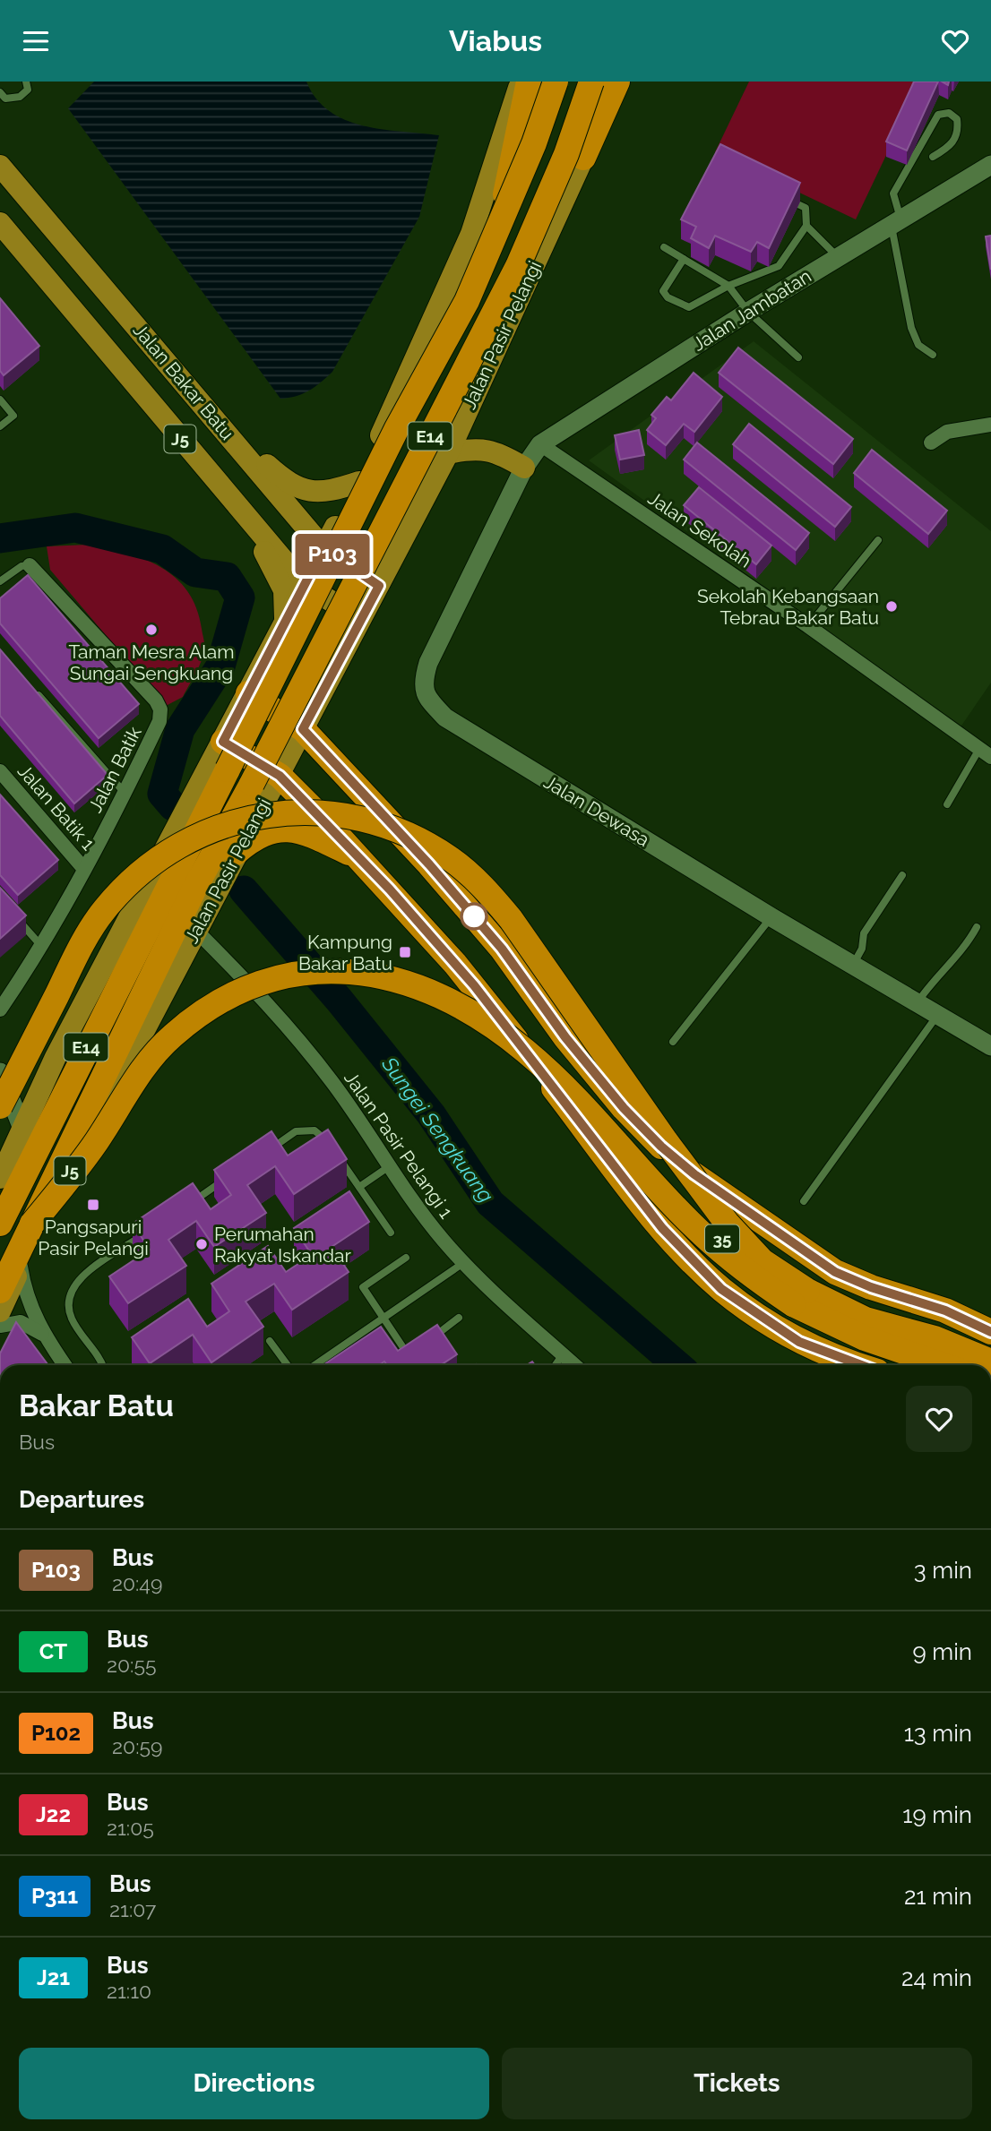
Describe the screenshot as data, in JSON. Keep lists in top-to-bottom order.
{
  "streets": {
    "highway": ["E14", "35"],
    "main road": ["Jalan Pasir Pelangi", "Jalan Bakar Batu", "J5"],
    "street": [
      "Jalan Jambatan",
      "Jalan Sekolah",
      "Jalan Batik",
      "Jalan Batik 1",
      "Jalan Dewasa",
      "Jalan Pasir Pelangi 1"
    ]
  },
  "crossings": [
    ["Jalan Jambatan", "Jalan Sekolah"],
    ["Jalan Jambatan", "Jalan Dewasa"],
    ["Jalan Pasir Pelangi", "Jalan Bakar Batu"],
    ["Jalan Pasir Pelangi", "Jalan Pasir Pelangi 1"],
    ["Jalan Pasir Pelangi", "35"],
    ["Jalan Batik", "Jalan Batik 1"]
  ],
  "water": ["Sungei Sengkuang"],
  "places": {
    "other": ["Sekolah Kebangsaan Tebrau Bakar Batu", "Taman Mesra Alam Sungai Sengkuang", "Perumahan Rakyat Iskandar"],
    "transit": ["Kampung Bakar Batu", "Pangsapuri Pasir Pelangi"]
  },
  "lines": ["bus line P103"],
  "page": {
    "header": "Viabus",
    "on_map": "P103",
    "heading": [
      ["Bakar Batu", "Bus"],
      "Departures"
    ],
    "list": [
      {
        "mark": "P103",
        "name": "Bus",
        "note": "20:49",
        "value": "3 min"
      },
      {
        "mark": "CT",
        "name": "Bus",
        "note": "20:55",
        "value": "9 min"
      },
      {
        "mark": "P102",
        "name": "Bus",
        "note": "20:59",
        "value": "13 min"
      },
      {
        "mark": "J22",
        "name": "Bus",
        "note": "21:05",
        "value": "19 min"
      },
      {
        "mark": "P311",
        "name": "Bus",
        "note": "21:07",
        "value": "21 min"
      },
      {
        "mark": "J21",
        "name": "Bus",
        "note": "21:10",
        "value": "24 min"
      }
    ],
    "buttons": ["Directions", "Tickets"]
  }
}
